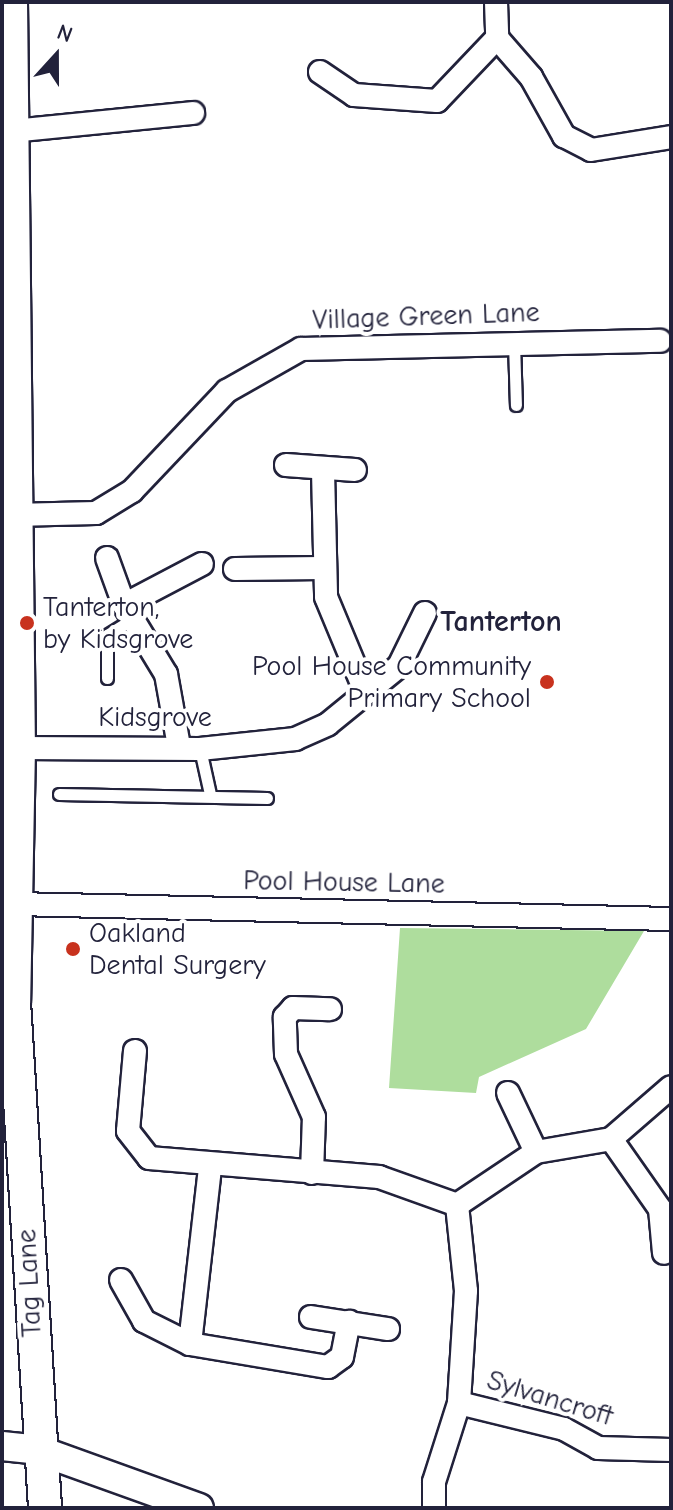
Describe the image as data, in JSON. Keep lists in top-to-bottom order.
{
  "streets": {
    "main road": ["Tag Lane"],
    "street": [
      "Village Green Lane",
      "Kidsgrove",
      "Pool House Lane",
      "Sylvancroft"
    ]
  },
  "crossings": [
    ["Village Green Lane", "Tag Lane"],
    ["Kidsgrove", "Tag Lane"],
    ["Pool House Lane", "Tag Lane"]
  ],
  "districts": ["Tanterton"],
  "places": ["Tanterton, by Kidsgrove", "Pool House Community Primary School", "Oakland Dental Surgery"],
  "north": "top"
}
